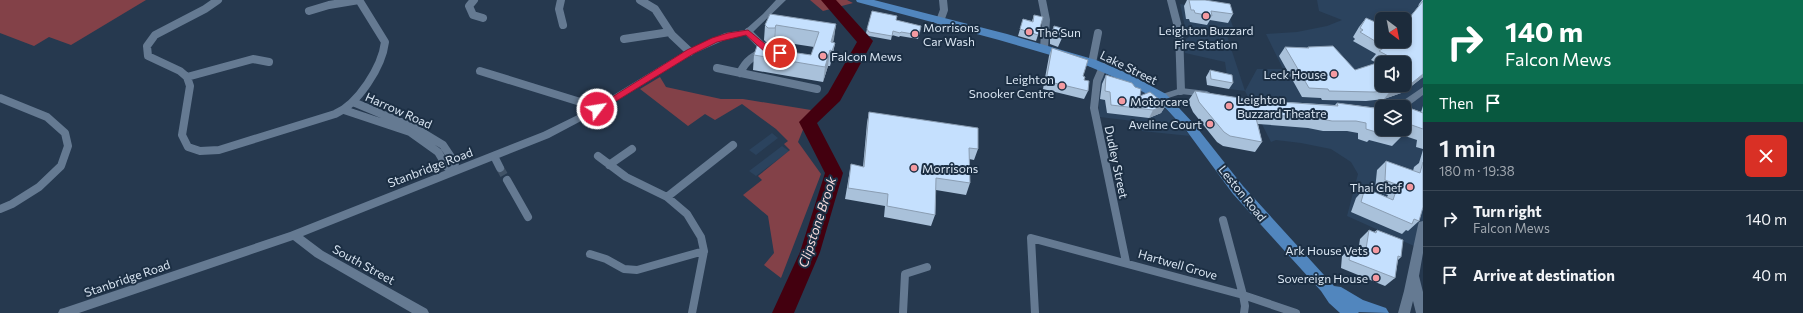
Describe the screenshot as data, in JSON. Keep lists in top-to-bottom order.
{
  "streets": {
    "main road": ["Lake Street", "Leston Road"],
    "street": [
      "Harrow Road",
      "Dudley Street",
      "Stanbridge Road",
      "South Street",
      "Hartwell Grove"
    ]
  },
  "crossings": [
    ["Lake Street", "Dudley Street"],
    ["Lake Street", "Leston Road"],
    ["Harrow Road", "Stanbridge Road"],
    ["Dudley Street", "Hartwell Grove"],
    ["Stanbridge Road", "South Street"]
  ],
  "water": ["Clipstone Brook"],
  "places": [
    "Leighton Buzzard Fire Station",
    "The Sun",
    "Morrisons Car Wash",
    "Falcon Mews",
    "Leck House",
    "Leighton Snooker Centre",
    "Motorcare",
    "Leighton Buzzard Theatre",
    "Aveline Court",
    "Morrisons",
    "Thai Chef",
    "Ark House Vets",
    "Sovereign House"
  ],
  "north": "bottom right",
  "page": {
    "turn": ["140 m", "Falcon Mews"],
    "then": "Then",
    "heading": ["1 min", "180 m · 19:38"],
    "list": [
      {
        "name": "Turn right",
        "note": "Falcon Mews",
        "value": "140 m"
      },
      {
        "name": "Arrive at destination",
        "value": "40 m"
      }
    ]
  }
}
